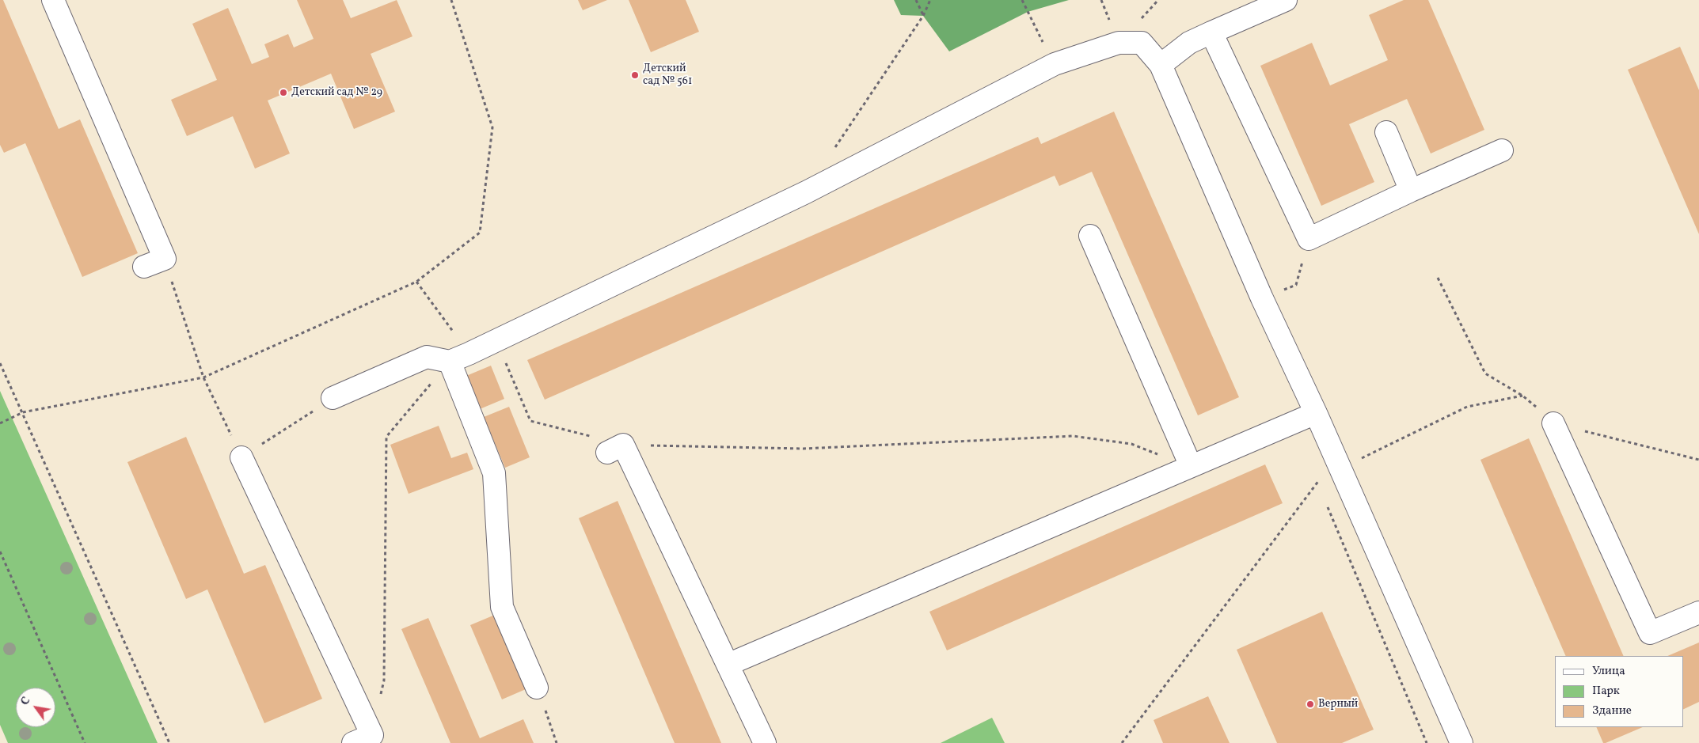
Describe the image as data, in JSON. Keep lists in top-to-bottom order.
{
  "places": ["Детский сад № 561", "Детский сад № 29", "Верный"],
  "legend": ["Улица", "Парк", "Здание"],
  "north": "top left"
}
